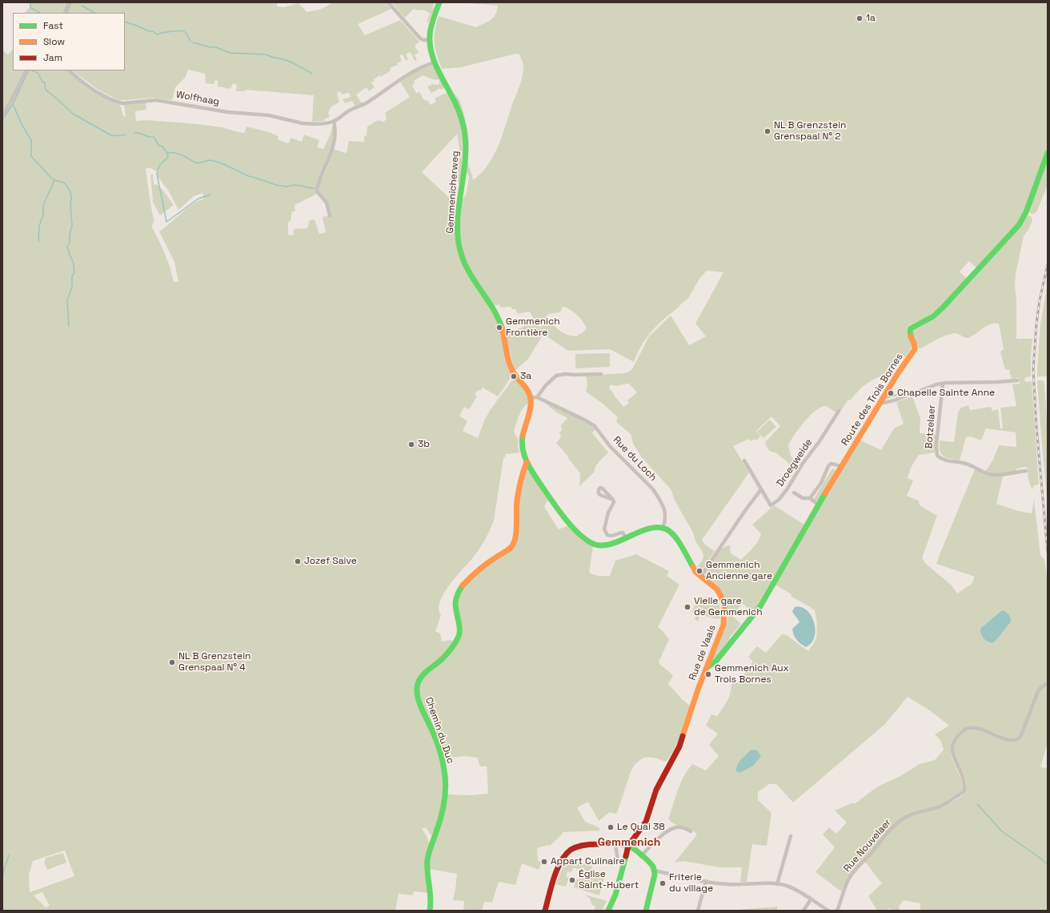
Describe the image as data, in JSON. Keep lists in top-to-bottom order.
{
  "streets": {
    "street": [
      "Wolfhaag",
      "Gemmenicherweg",
      "Route des Trois Bornes",
      "Botzelaer",
      "Rue du Loch",
      "Droegweide",
      "Rue de Vaals",
      "Chemin du Duc",
      "Rue Nouvelaer"
    ]
  },
  "crossings": [
    ["Wolfhaag", "Gemmenicherweg"],
    ["Gemmenicherweg", "Rue du Loch"],
    ["Route des Trois Bornes", "Rue de Vaals"],
    ["Rue du Loch", "Rue de Vaals"]
  ],
  "districts": ["Gemmenich"],
  "places": [
    "1a",
    "NL B Grenzstein Grenspaal N° 2",
    "Gemmenich Frontière",
    "3a",
    "Chapelle Sainte Anne",
    "3b",
    "Jozef Saive",
    "Gemmenich Ancienne gare",
    "Vielle gare de Gemmenich",
    "NL B Grenzstein Grenspaal N° 4",
    "Gemmenich Aux Trois Bornes",
    "Le Quai 38",
    "Appart Culinaire",
    "Église Saint-Hubert",
    "Friterie du village"
  ],
  "legend": ["Fast", "Slow", "Jam"]
}
